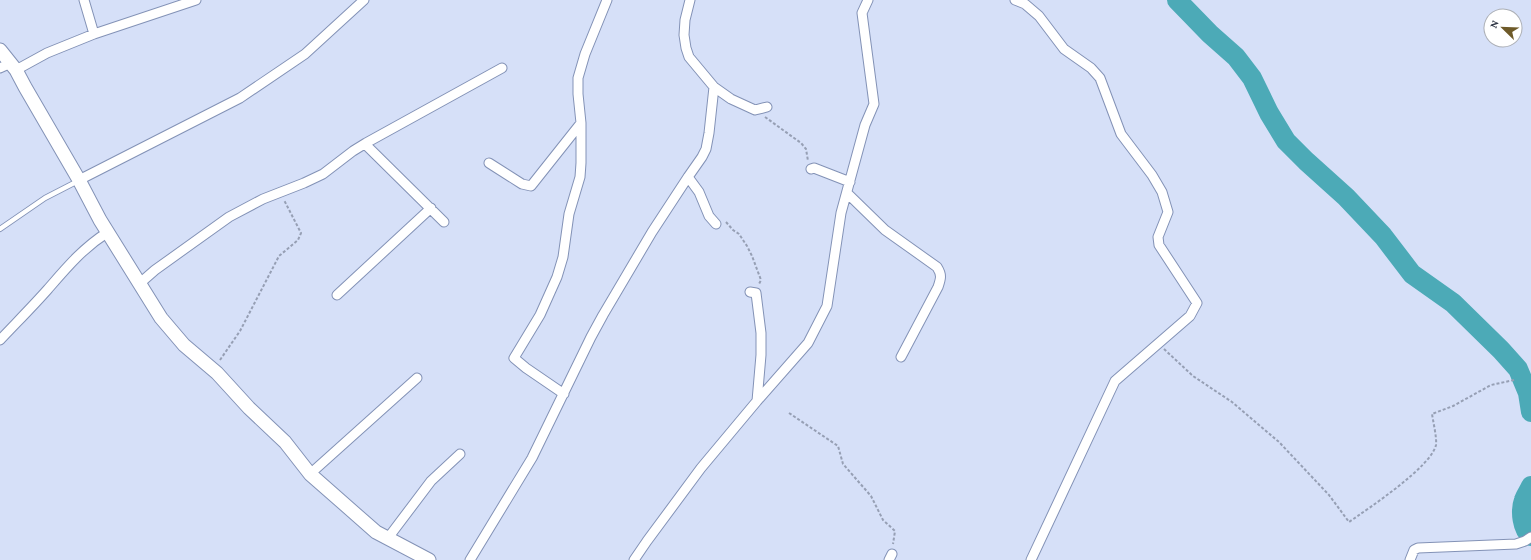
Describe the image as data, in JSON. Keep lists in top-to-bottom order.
{
  "north": "top left"
}
